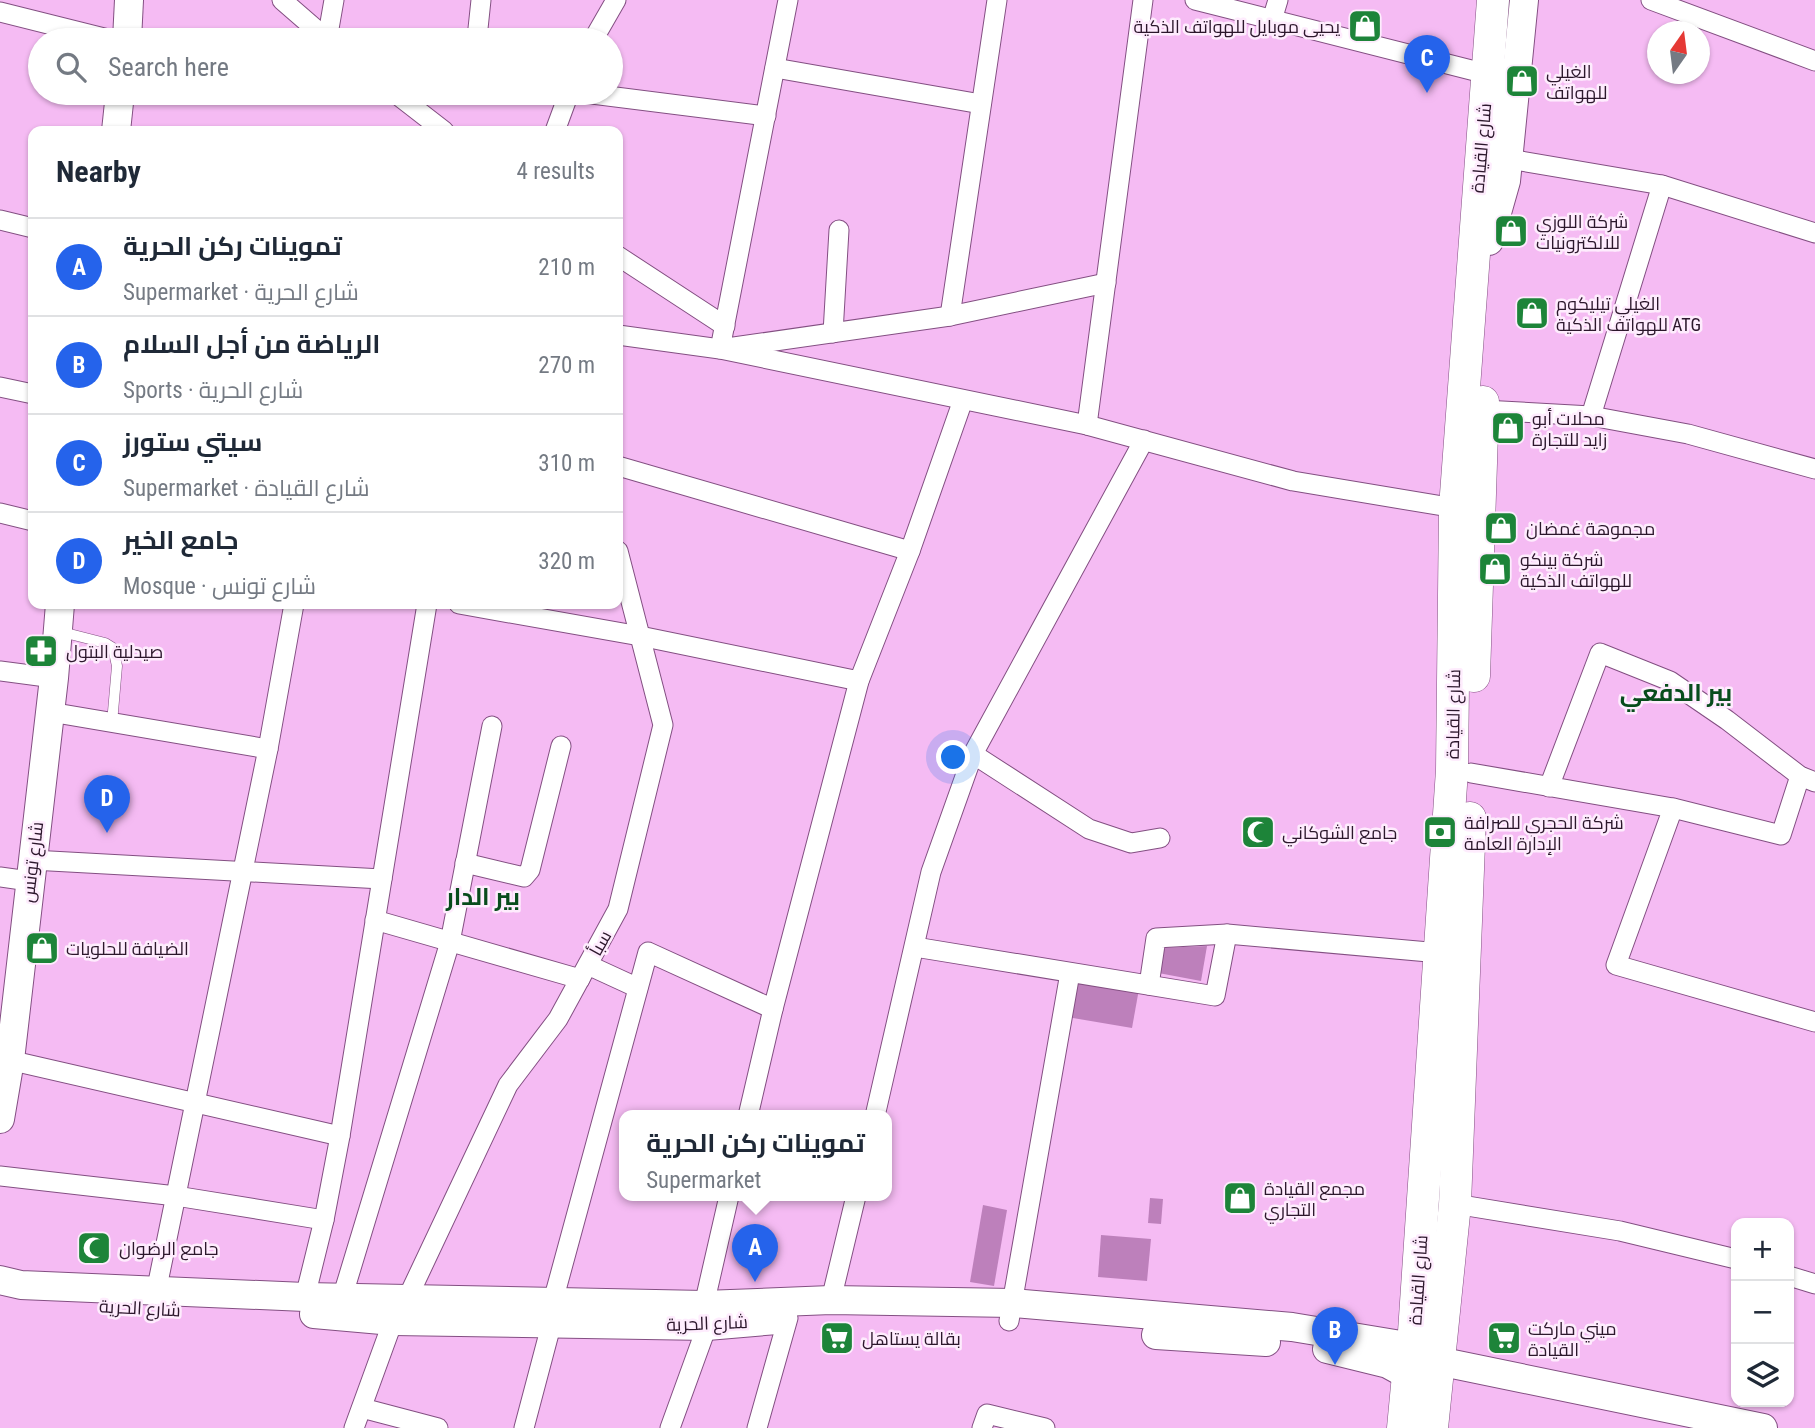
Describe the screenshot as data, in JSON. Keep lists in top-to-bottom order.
{
  "streets": {
    "main road": ["شارع القيادة"],
    "street": ["شارع تونس", "سبأ", "شارع الحرية"]
  },
  "crossings": [
    ["سبأ", "شارع الحرية"]
  ],
  "districts": ["بير الدفعي", "بير الدار"],
  "places": {
    "shop": [
      "يحيى موبايل للهواتف الذكية",
      "الغيلي للهواتف",
      "شركة اللوزي للالكترونيات",
      "الغيلي تيليكوم للهواتف الذكية ATG",
      "محلات أبو زايد للتجارة",
      "مجموهة غمضان",
      "شركة بينكو للهواتف الذكية",
      "الضيافة للحلويات",
      "مجمع القيادة التجاري"
    ],
    "pharmacy": ["صيدلية البتول"],
    "mosque": ["جامع الشوكاني", "جامع الرضوان"],
    "bank": ["شركة الحجري للصرافة الإدارة العامة"],
    "supermarket": ["بقالة يستاهل", "ميني ماركت القيادة"]
  },
  "north": "top",
  "page": {
    "search": "Search here",
    "pins": [
      "C",
      "D",
      "A",
      "B"
    ],
    "heading": ["Nearby", "4 results"],
    "list": [
      {
        "mark": "A",
        "name": "تموينات ركن الحرية",
        "note": "Supermarket · شارع الحرية",
        "value": "210 m"
      },
      {
        "mark": "B",
        "name": "الرياضة من أجل السلام",
        "note": "Sports · شارع الحرية",
        "value": "270 m"
      },
      {
        "mark": "C",
        "name": "سيتي ستورز",
        "note": "Supermarket · شارع القيادة",
        "value": "310 m"
      },
      {
        "mark": "D",
        "name": "جامع الخير",
        "note": "Mosque · شارع تونس",
        "value": "320 m"
      }
    ],
    "popup": ["تموينات ركن الحرية", "Supermarket"],
    "map_buttons": ["+", "−"]
  }
}
